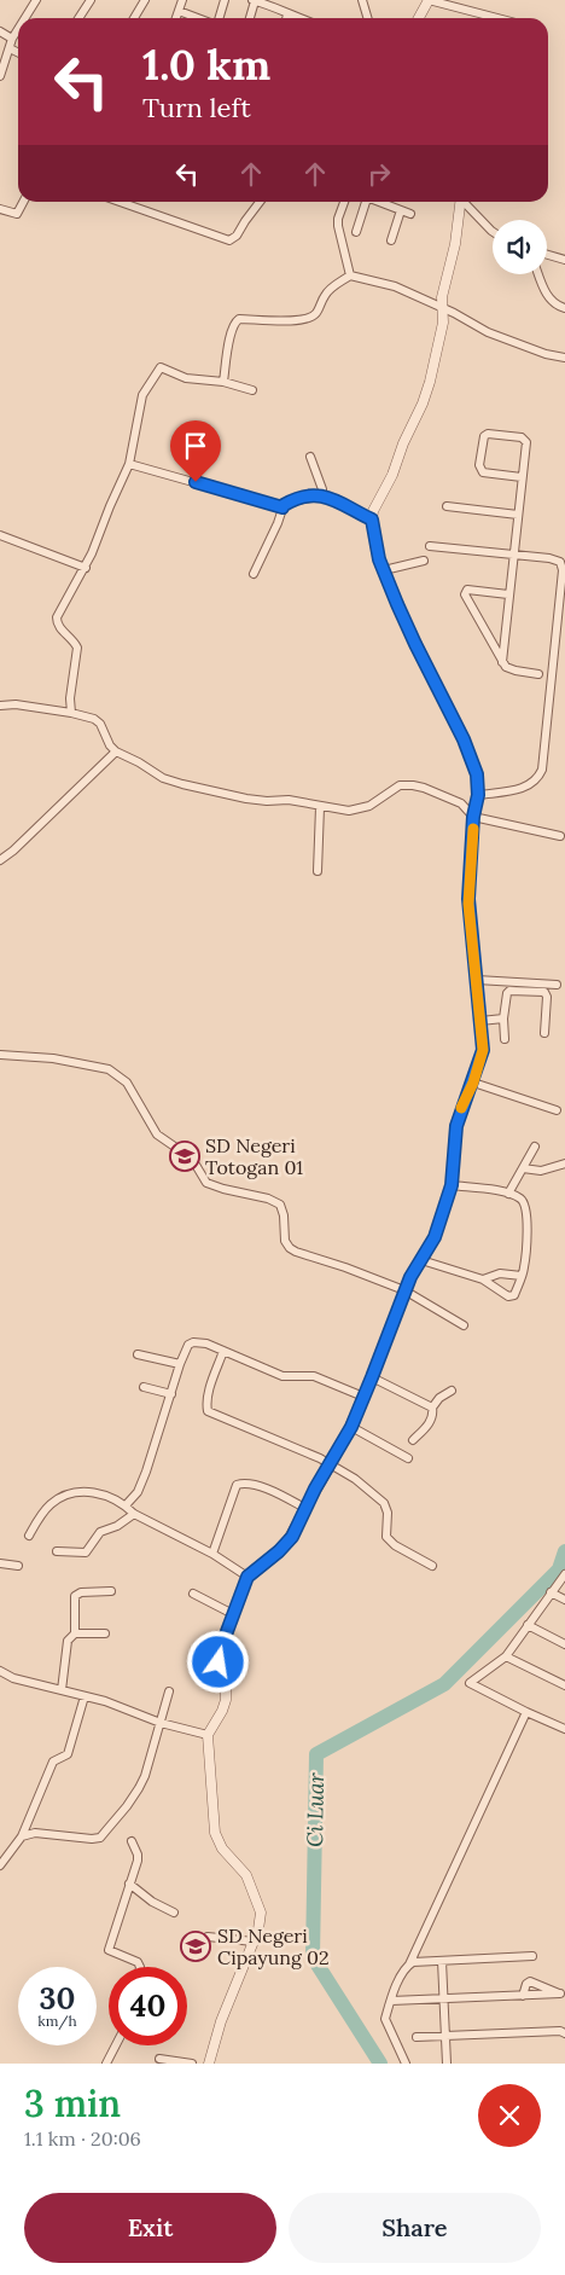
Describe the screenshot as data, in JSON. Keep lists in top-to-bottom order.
{
  "water": ["Ci Luar"],
  "places": {
    "school or university": ["SD Negeri Totogan 01", "SD Negeri Cipayung 02"]
  },
  "page": {
    "turn": ["1.0 km", "Turn left"],
    "speed": "30 km/h",
    "limit": "40",
    "heading": ["3 min", "1.1 km · 20:06"],
    "buttons": ["Exit", "Share"]
  }
}
